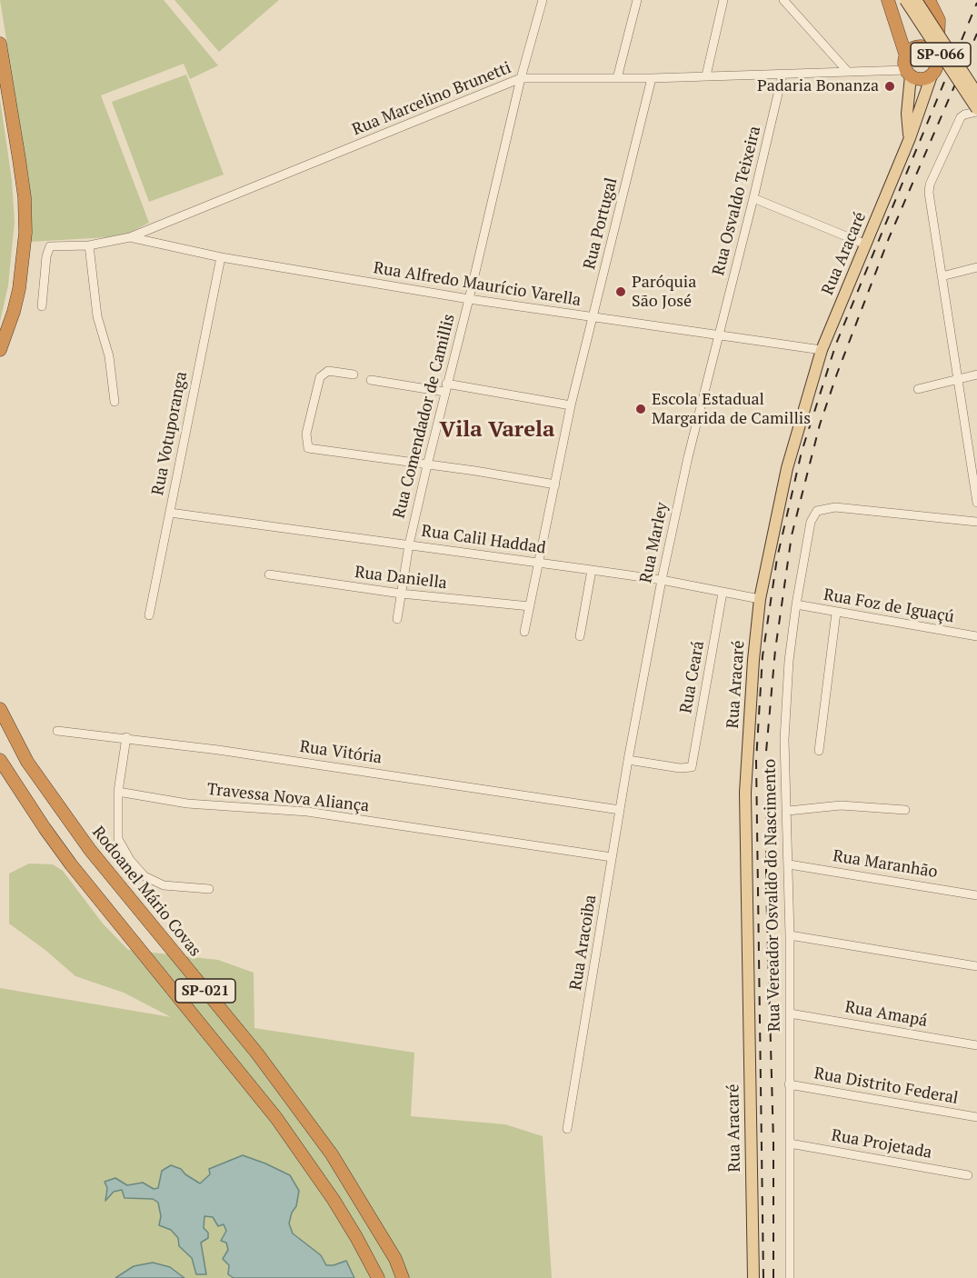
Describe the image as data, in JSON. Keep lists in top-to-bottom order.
{
  "streets": {
    "highway": ["Rodoanel Mário Covas", "SP-021"],
    "main road": ["SP-066", "Rua Aracaré"],
    "street": [
      "Rua Marcelino Brunetti",
      "Rua Osvaldo Teixeira",
      "Rua Portugal",
      "Rua Alfredo Maurício Varella",
      "Rua Comendador de Camillis",
      "Rua Votuporanga",
      "Rua Calil Haddad",
      "Rua Marley",
      "Rua Daniella",
      "Rua Foz de Iguaçú",
      "Rua Ceará",
      "Rua Vitória",
      "Travessa Nova Aliança",
      "Rua Maranhão",
      "Rua Vereador Osvaldo do Nascimento",
      "Rua Aracoiba",
      "Rua Amapá",
      "Rua Distrito Federal",
      "Rua Projetada"
    ]
  },
  "crossings": [
    ["Rua Marcelino Brunetti", "Rua Osvaldo Teixeira"],
    ["Rua Marcelino Brunetti", "Rua Portugal"],
    ["Rua Marcelino Brunetti", "Rua Aracaré"],
    ["Rua Marcelino Brunetti", "Rua Alfredo Maurício Varella"],
    ["Rua Marcelino Brunetti", "Rua Comendador de Camillis"],
    ["Rua Osvaldo Teixeira", "Rua Alfredo Maurício Varella"],
    ["Rua Osvaldo Teixeira", "Rua Marley"],
    ["Rua Portugal", "Rua Alfredo Maurício Varella"],
    ["Rua Portugal", "Rua Calil Haddad"],
    ["Rua Portugal", "Rua Daniella"],
    ["Rua Aracaré", "Rua Alfredo Maurício Varella"],
    ["Rua Aracaré", "Rua Calil Haddad"],
    ["Rua Alfredo Maurício Varella", "Rua Comendador de Camillis"],
    ["Rua Alfredo Maurício Varella", "Rua Votuporanga"],
    ["Rua Alfredo Maurício Varella", "Rua Marley"],
    ["Rua Comendador de Camillis", "Rua Calil Haddad"],
    ["Rua Comendador de Camillis", "Rua Daniella"],
    ["Rua Votuporanga", "Rua Calil Haddad"],
    ["Rua Calil Haddad", "Rua Marley"],
    ["Rua Calil Haddad", "Rua Ceará"],
    ["Rua Marley", "Rua Ceará"],
    ["Rua Marley", "Rua Aracoiba"],
    ["Rua Foz de Iguaçú", "Rua Vereador Osvaldo do Nascimento"],
    ["Rua Ceará", "Rua Aracoiba"],
    ["Rua Vitória", "Rua Aracoiba"],
    ["Travessa Nova Aliança", "Rua Aracoiba"],
    ["Rua Maranhão", "Rua Vereador Osvaldo do Nascimento"],
    ["Rua Vereador Osvaldo do Nascimento", "Rua Amapá"],
    ["Rua Vereador Osvaldo do Nascimento", "Rua Distrito Federal"],
    ["Rua Vereador Osvaldo do Nascimento", "Rua Projetada"]
  ],
  "districts": ["Vila Varela"],
  "places": ["Padaria Bonanza", "Paróquia São José", "Escola Estadual Margarida de Camillis"]
}
